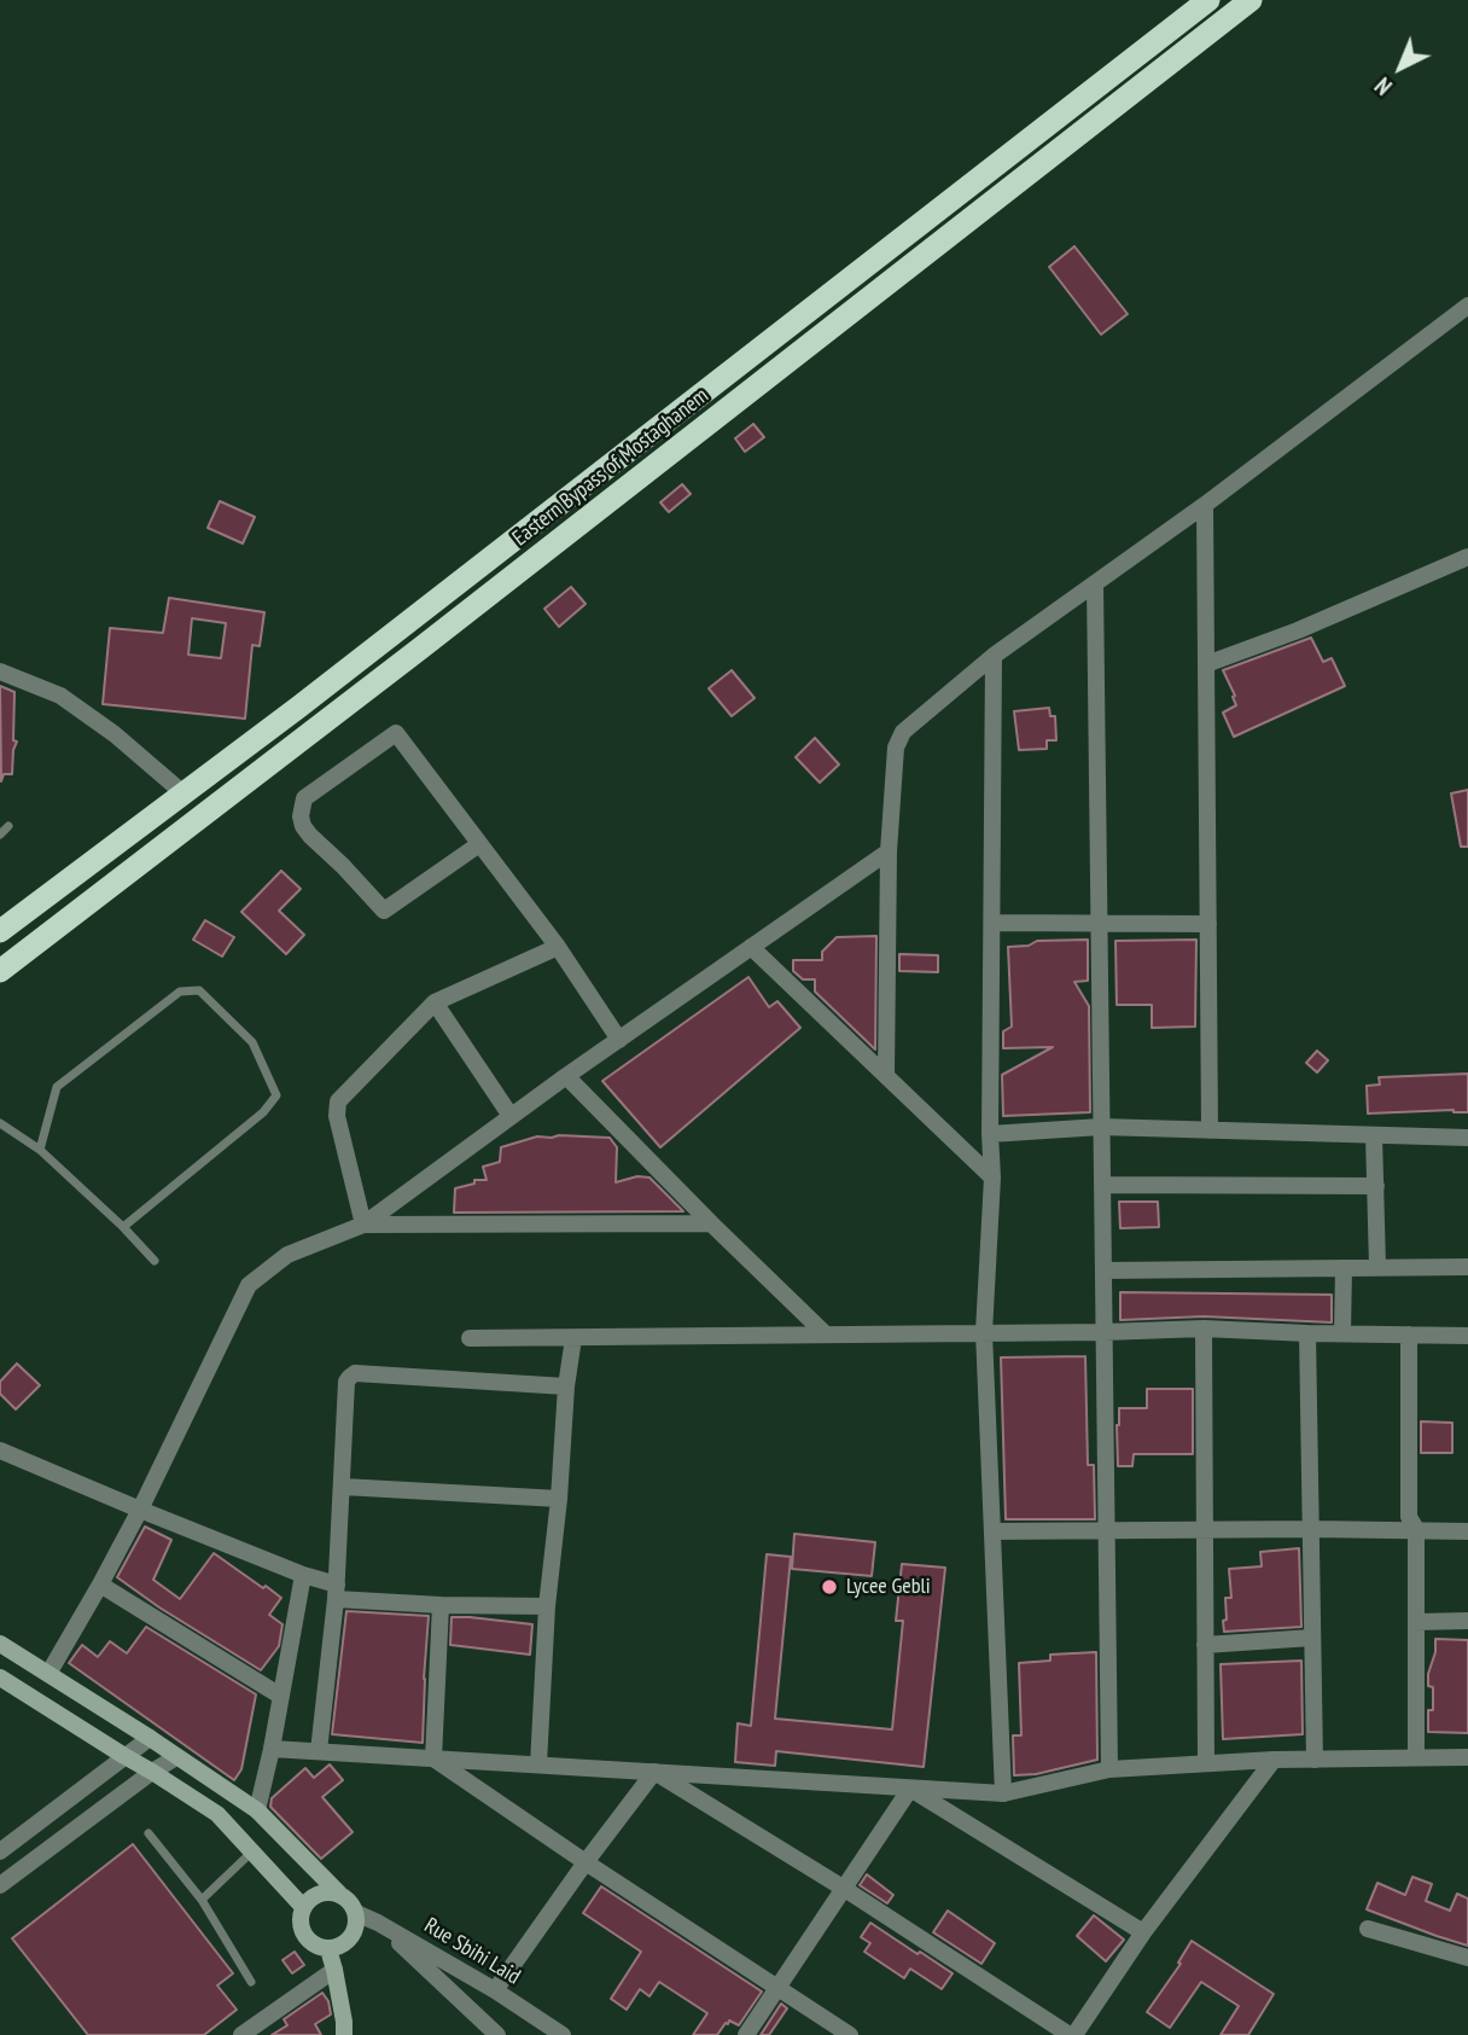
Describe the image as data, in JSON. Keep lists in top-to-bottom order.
{
  "streets": {
    "highway": ["Eastern Bypass of Mostaghanem"],
    "street": ["Rue Sbihi Laid"]
  },
  "places": ["Lycee Gebli"],
  "north": "bottom left"
}
